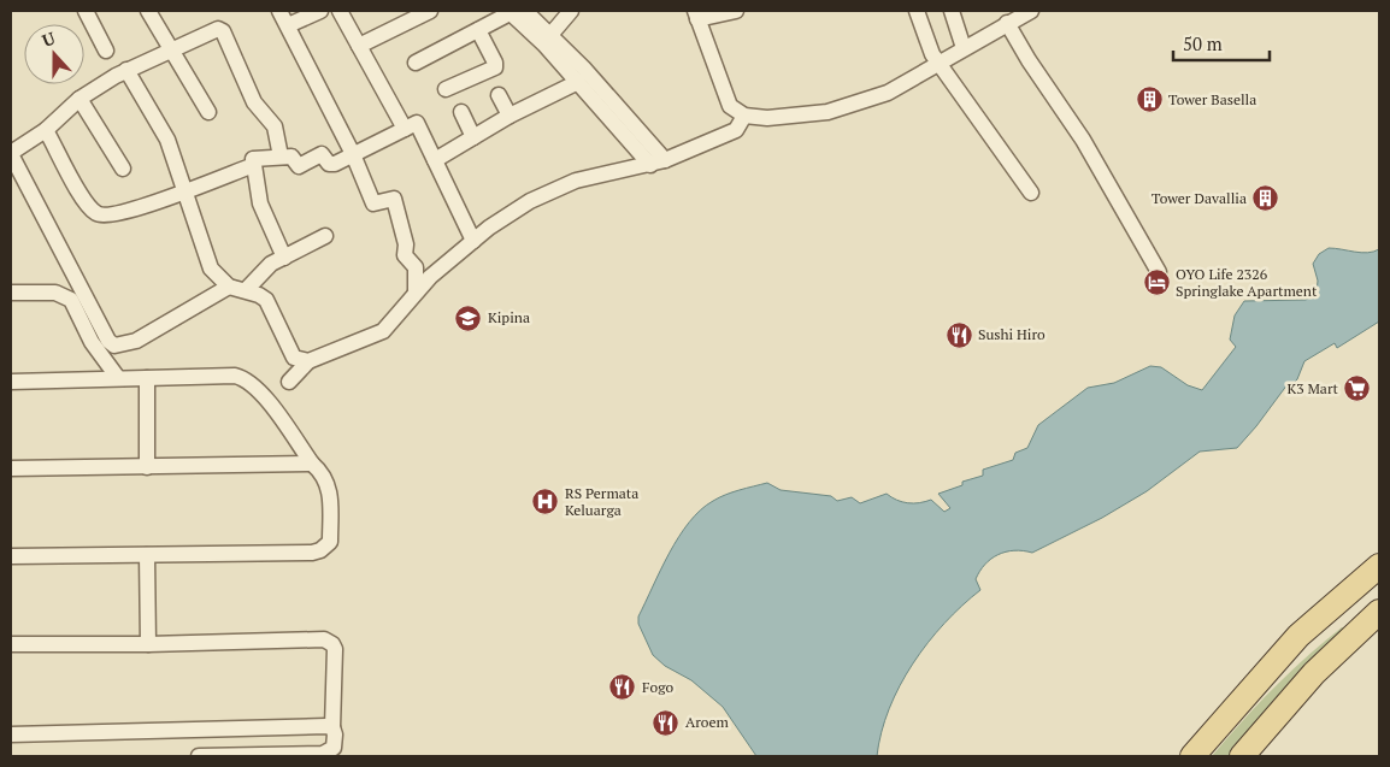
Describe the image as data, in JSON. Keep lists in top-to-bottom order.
{
  "places": {
    "building": ["Tower Basella", "Tower Davallia"],
    "hotel": ["OYO Life 2326 Springlake Apartment"],
    "school or university": ["Kipina"],
    "restaurant": ["Sushi Hiro", "Fogo", "Aroem"],
    "supermarket": ["K3 Mart"],
    "hospital": ["RS Permata Keluarga"]
  },
  "scale_bar": "50 m",
  "north": "top"
}
